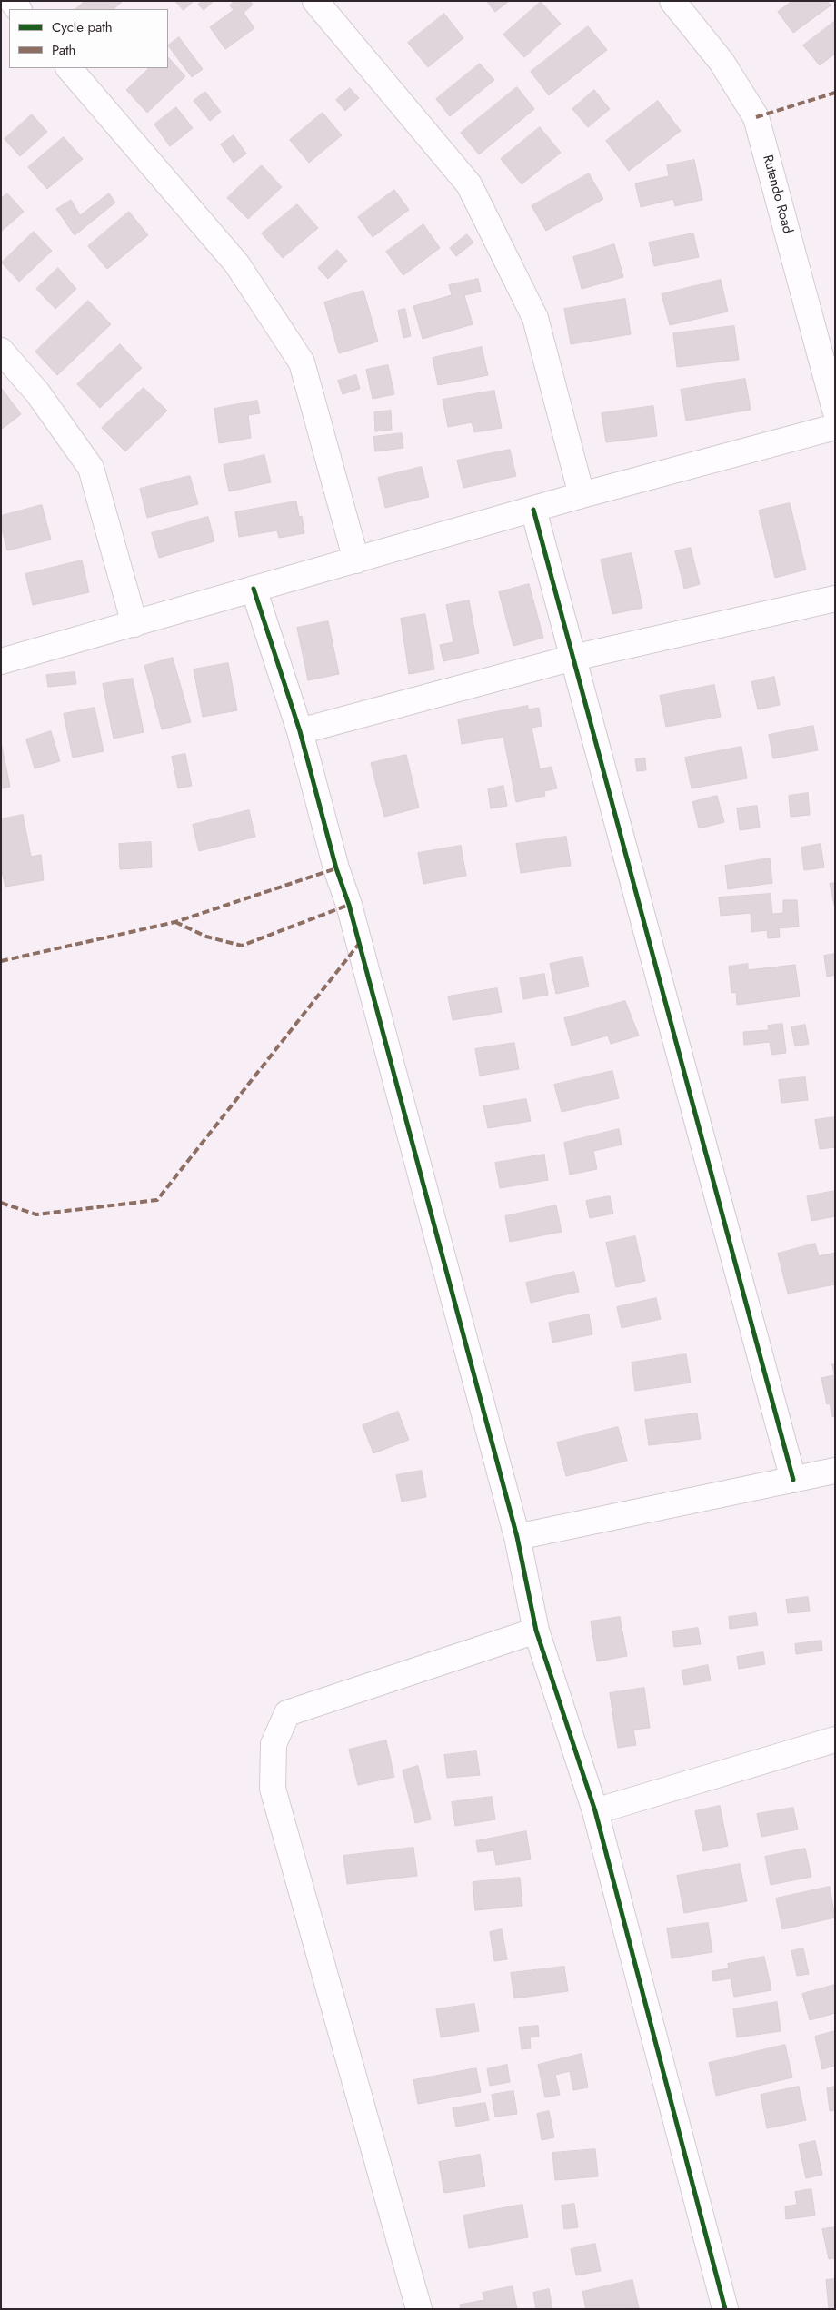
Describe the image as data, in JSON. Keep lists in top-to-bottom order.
{
  "streets": {
    "street": ["Rutendo Road"]
  },
  "legend": ["Cycle path", "Path"]
}
